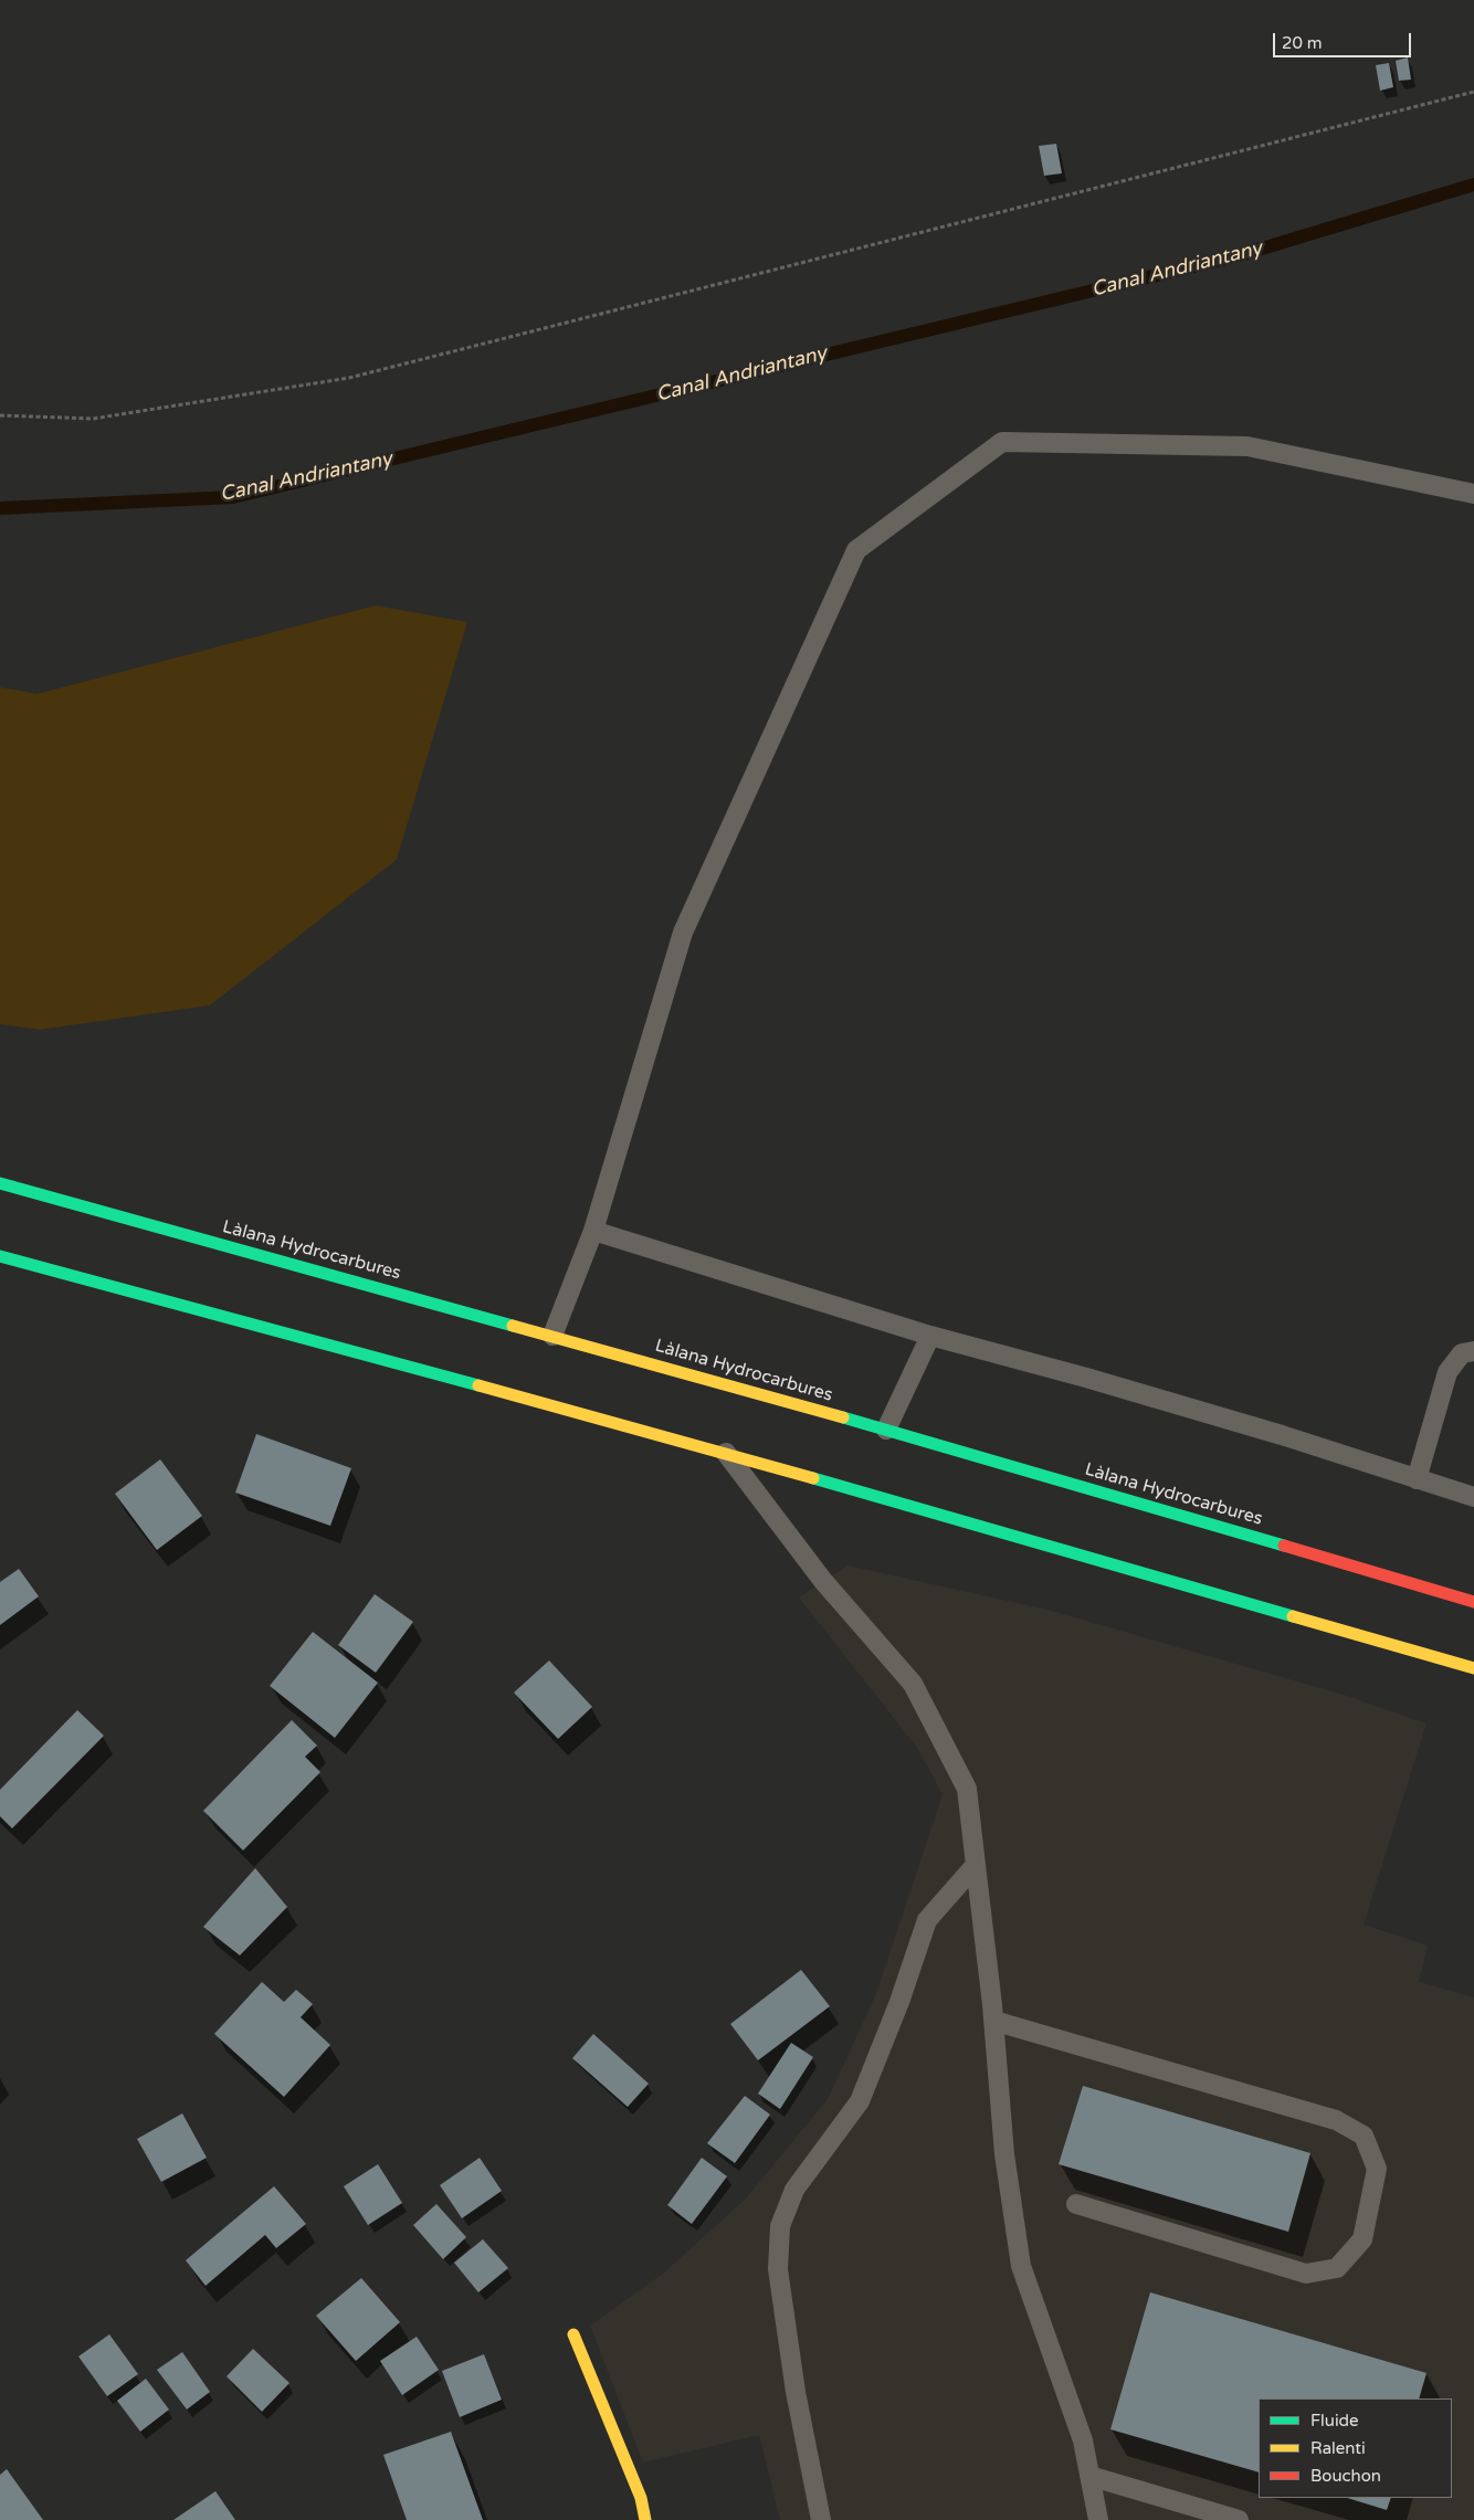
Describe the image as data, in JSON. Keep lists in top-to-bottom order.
{
  "streets": {
    "main road": ["Làlana Hydrocarbures"]
  },
  "water": ["Canal Andriantany"],
  "legend": ["Fluide", "Ralenti", "Bouchon"],
  "scale_bar": "20 m"
}
